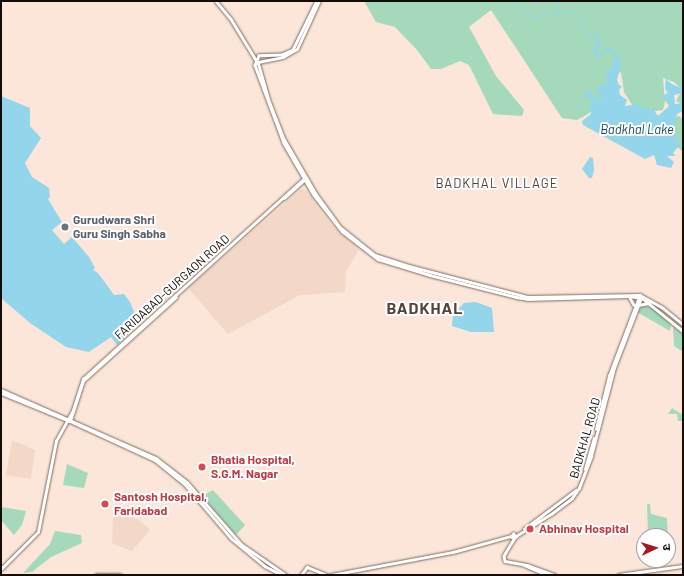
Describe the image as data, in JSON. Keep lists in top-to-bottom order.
{
  "streets": {
    "street": ["FARIDABAD-GURGAON ROAD", "BADKHAL ROAD"]
  },
  "districts": ["BADKHAL VILLAGE", "BADKHAL"],
  "water": ["Badkhal Lake"],
  "places": [
    "Gurudwara Shri Guru Singh Sabha",
    "Bhatia Hospital, S.G.M. Nagar",
    "Santosh Hospital, Faridabad",
    "Abhinav Hospital"
  ],
  "north": "right"
}
